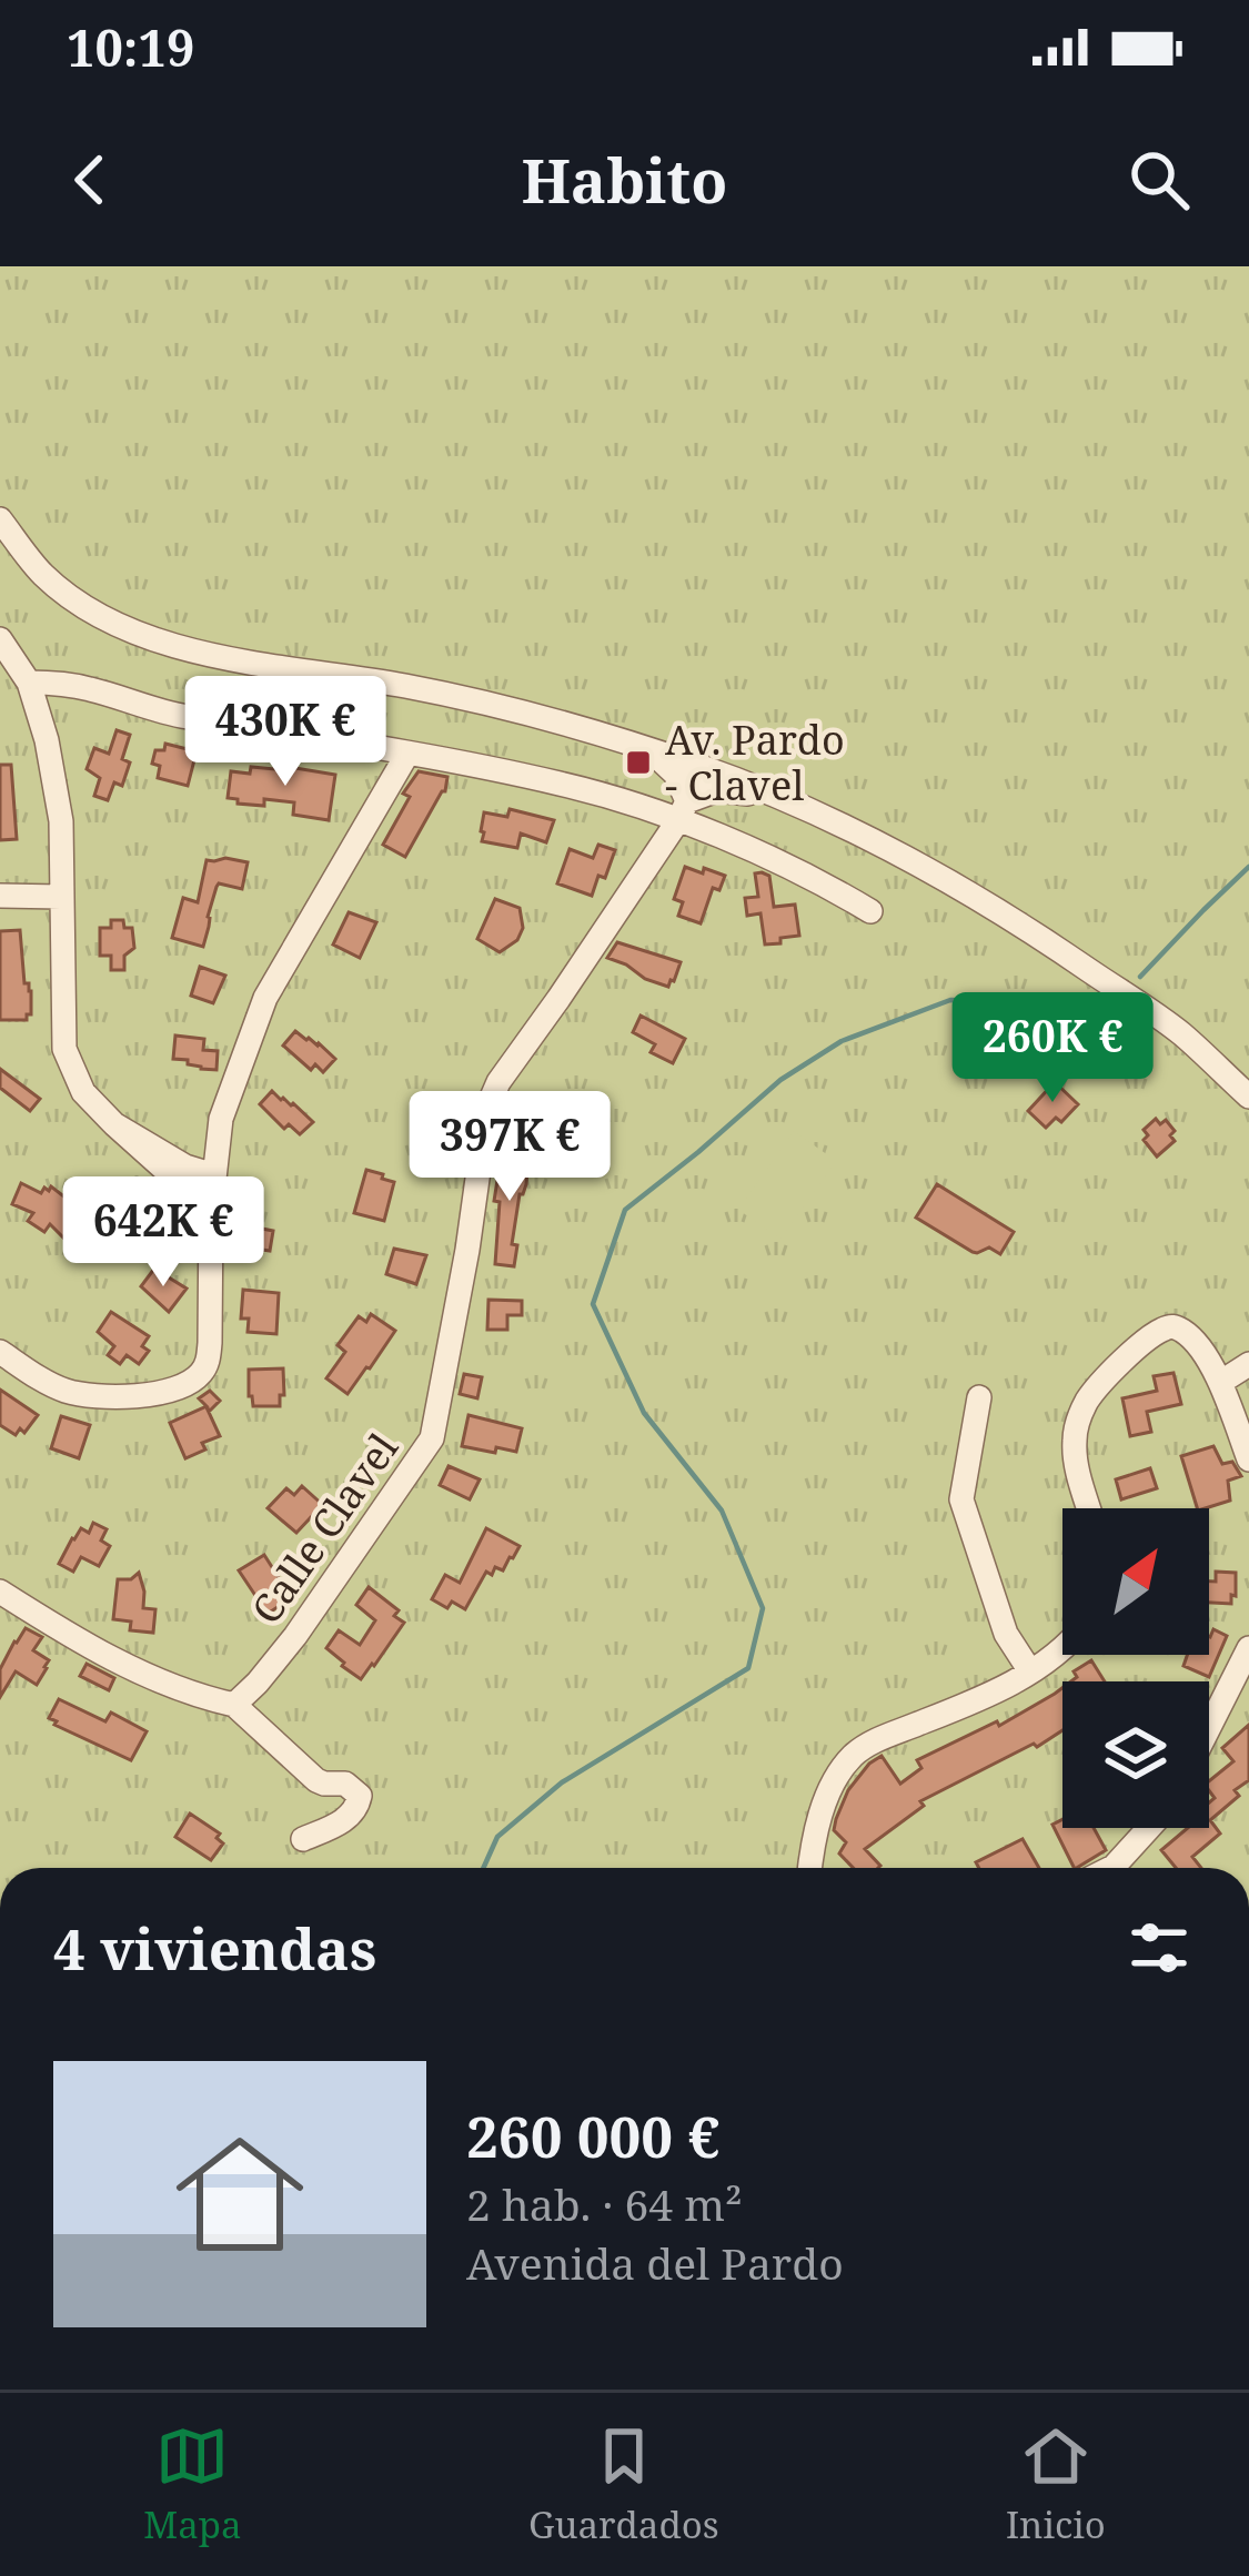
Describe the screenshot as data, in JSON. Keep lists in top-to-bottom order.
{
  "streets": {
    "street": ["Calle Clavel"]
  },
  "places": {
    "transit": ["Av. Pardo - Clavel"]
  },
  "north": "top right",
  "page": {
    "status": "10:19",
    "header": "Habito",
    "price": [
      "430K €",
      "260K €",
      "397K €",
      "642K €"
    ],
    "heading": "4 viviendas",
    "list": [
      {
        "name": "260 000 €",
        "note": "2 hab. · 64 m² · Avenida del Pardo"
      }
    ],
    "tabs": ["Mapa", "Guardados", "Inicio"]
  }
}
